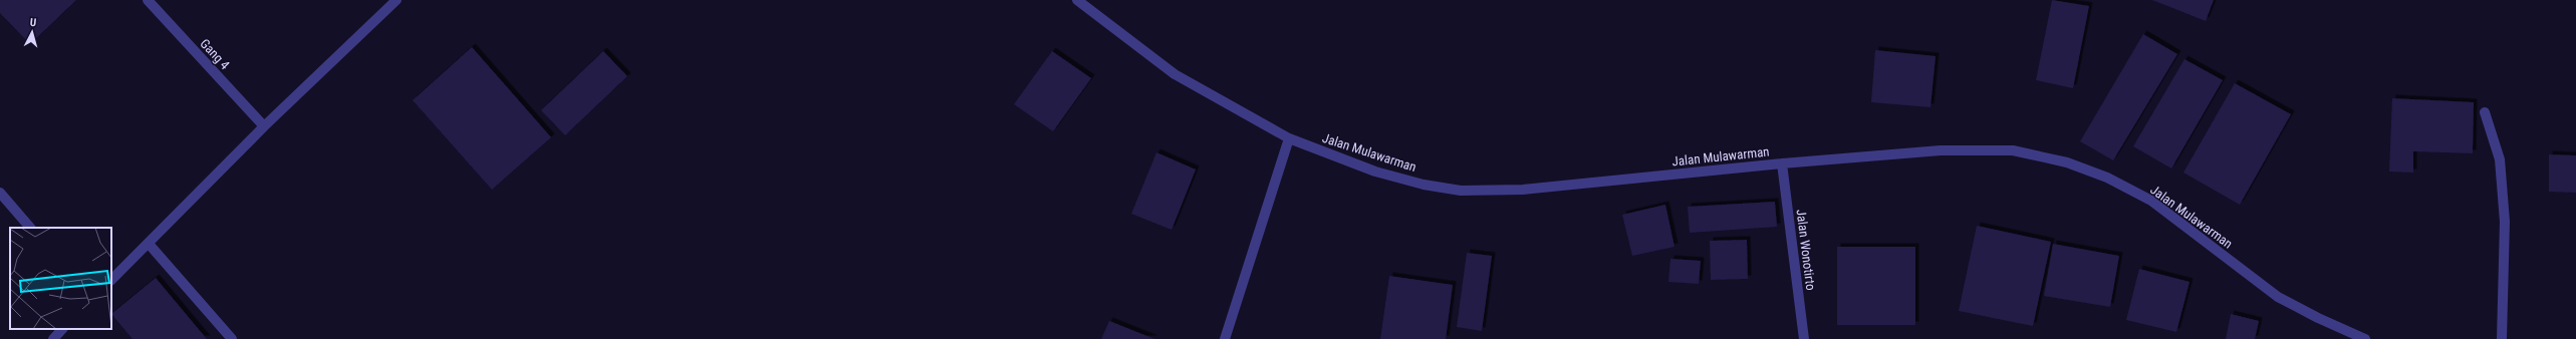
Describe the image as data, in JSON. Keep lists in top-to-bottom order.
{
  "streets": {
    "street": ["Gang 4", "Jalan Mulawarman", "Jalan Wonotirto"]
  },
  "crossings": [
    ["Jalan Mulawarman", "Jalan Wonotirto"]
  ],
  "north": "top"
}
